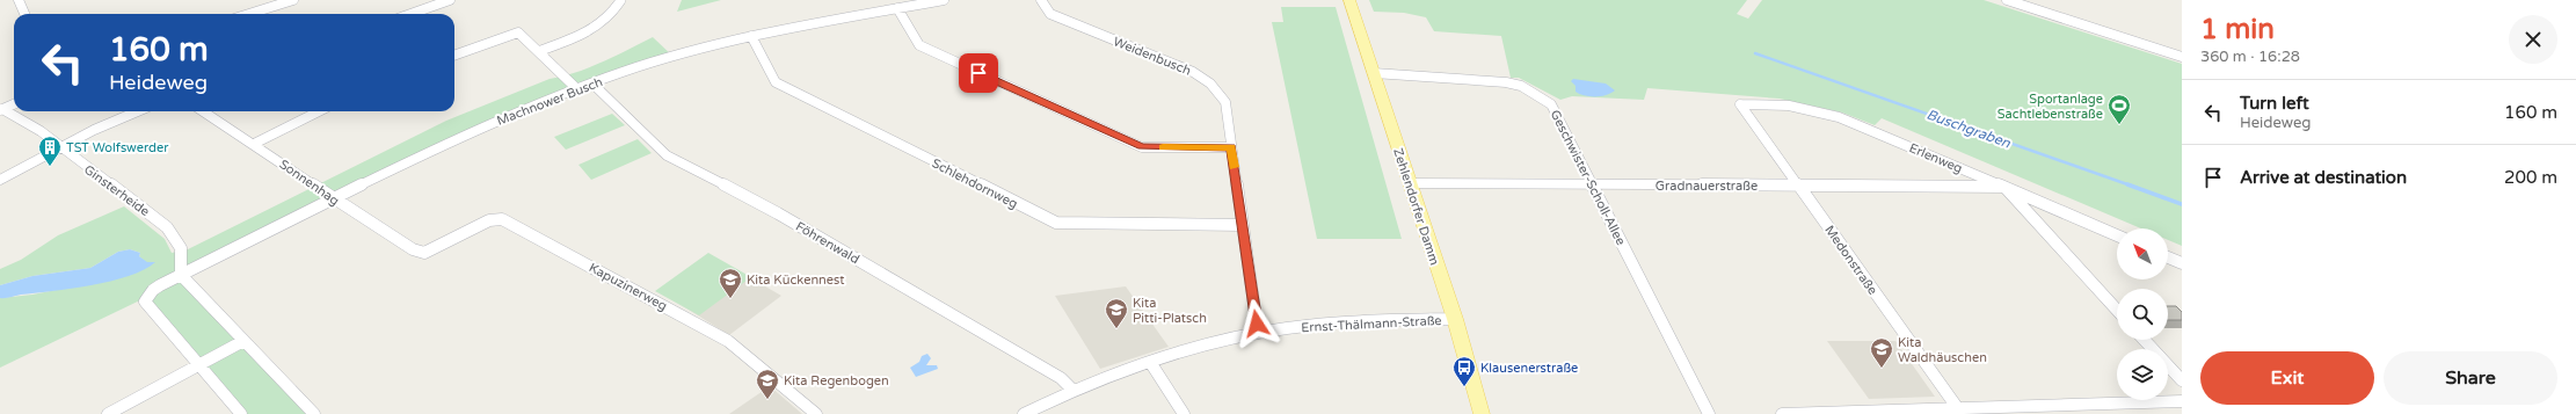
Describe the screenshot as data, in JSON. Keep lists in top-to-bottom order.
{
  "streets": {
    "main road": ["Zehlendorfer Damm"],
    "street": [
      "Weidenbusch",
      "Machnower Busch",
      "Erlenweg",
      "Geschwister-Scholl-Allee",
      "Sonnenhag",
      "Schlehdornweg",
      "Gradnauerstraße",
      "Ginsterheide",
      "Föhrenwald",
      "Medonstraße",
      "Kapuzinerweg",
      "Ernst-Thälmann-Straße"
    ]
  },
  "crossings": [
    ["Weidenbusch", "Schlehdornweg"],
    ["Weidenbusch", "Ernst-Thälmann-Straße"],
    ["Machnower Busch", "Sonnenhag"],
    ["Machnower Busch", "Schlehdornweg"],
    ["Machnower Busch", "Ginsterheide"],
    ["Machnower Busch", "Föhrenwald"],
    ["Erlenweg", "Gradnauerstraße"],
    ["Erlenweg", "Medonstraße"],
    ["Geschwister-Scholl-Allee", "Gradnauerstraße"],
    ["Geschwister-Scholl-Allee", "Zehlendorfer Damm"],
    ["Sonnenhag", "Kapuzinerweg"],
    ["Gradnauerstraße", "Zehlendorfer Damm"],
    ["Gradnauerstraße", "Medonstraße"],
    ["Zehlendorfer Damm", "Ernst-Thälmann-Straße"],
    ["Föhrenwald", "Ernst-Thälmann-Straße"]
  ],
  "water": ["Buschgraben"],
  "places": {
    "sports": ["Sportanlage Sachtlebenstraße"],
    "building": ["TST Wolfswerder"],
    "school or university": [
      "Kita Kückennest",
      "Kita Pitti-Platsch",
      "Kita Waldhäuschen",
      "Kita Regenbogen"
    ],
    "bus stop": ["Klausenerstraße"]
  },
  "north": "top left",
  "page": {
    "heading": ["1 min", "360 m · 16:28"],
    "turn": ["160 m", "Heideweg"],
    "list": [
      {
        "name": "Turn left",
        "note": "Heideweg",
        "value": "160 m"
      },
      {
        "name": "Arrive at destination",
        "value": "200 m"
      }
    ],
    "buttons": ["Exit", "Share"]
  }
}
